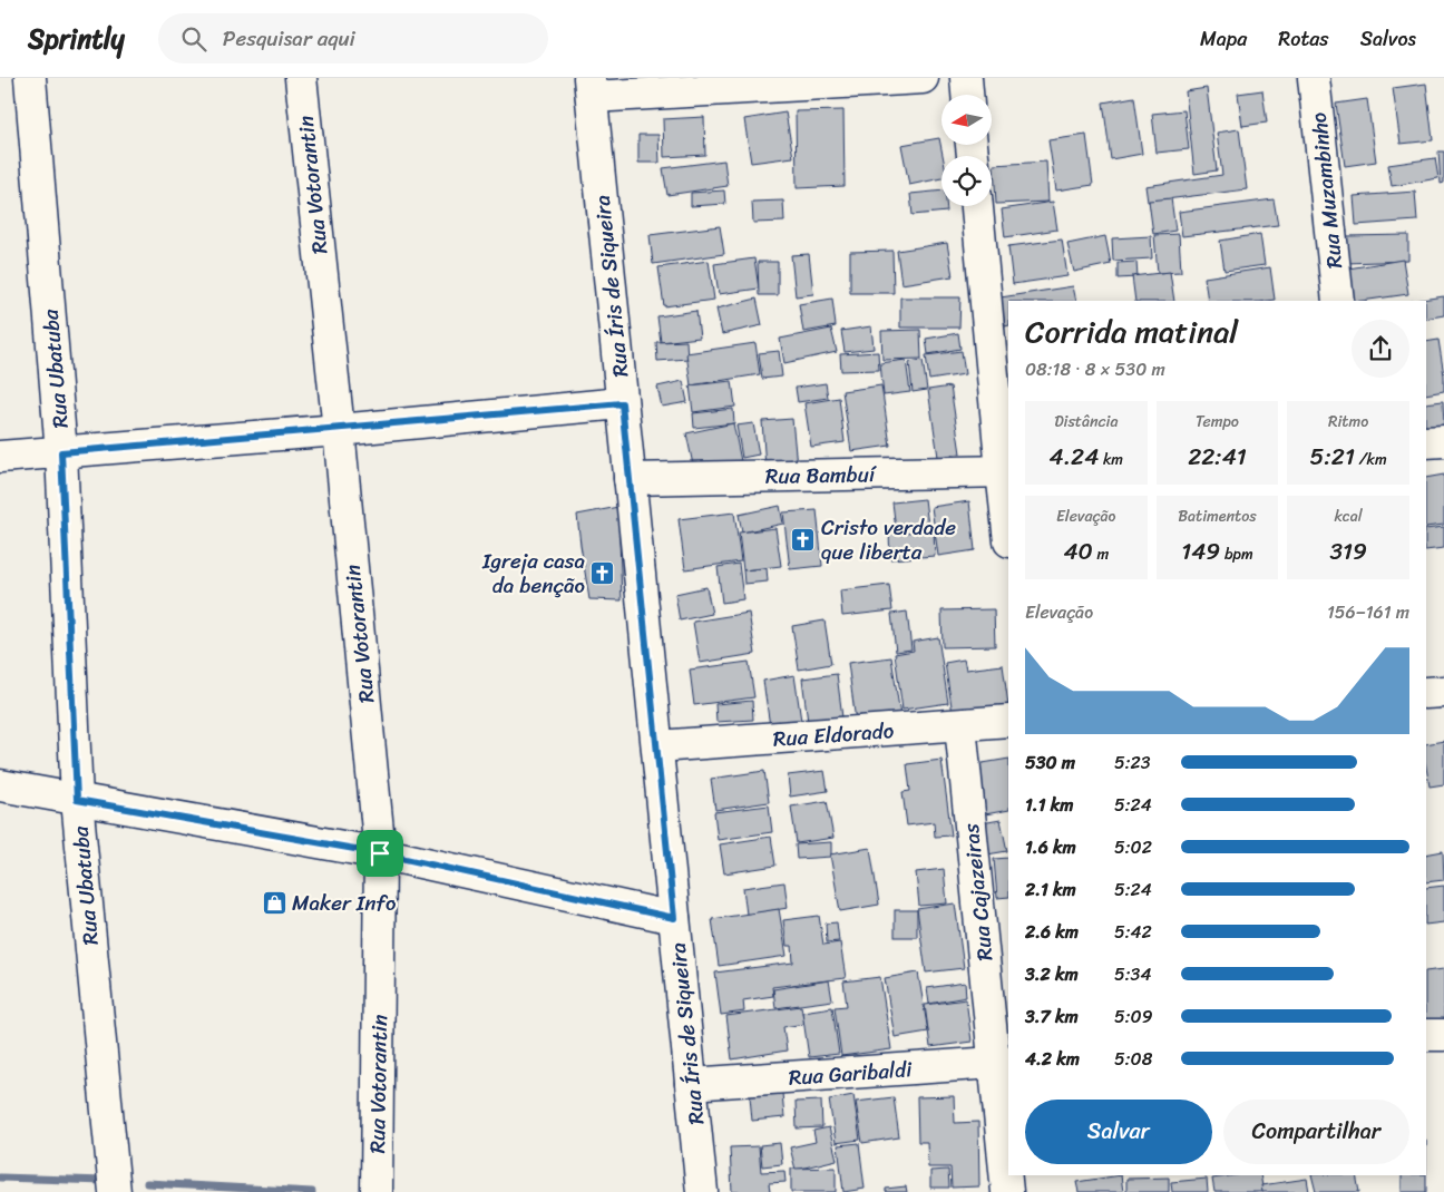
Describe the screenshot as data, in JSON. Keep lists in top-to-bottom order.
{
  "streets": {
    "street": [
      "Rua Votorantin",
      "Rua Muzambinho",
      "Rua Íris de Siqueira",
      "Rua Ubatuba",
      "Rua Bambuí",
      "Rua Eldorado",
      "Rua Cajazeiras",
      "Rua Garibaldi"
    ]
  },
  "crossings": [
    ["Rua Íris de Siqueira", "Rua Bambuí"],
    ["Rua Íris de Siqueira", "Rua Eldorado"],
    ["Rua Íris de Siqueira", "Rua Garibaldi"],
    ["Rua Eldorado", "Rua Cajazeiras"],
    ["Rua Cajazeiras", "Rua Garibaldi"]
  ],
  "places": {
    "church": ["Cristo verdade que liberta", "Igreja casa da benção"],
    "shop": ["Maker Info"]
  },
  "north": "left",
  "page": {
    "header": "Sprintly",
    "search": "Pesquisar aqui",
    "nav": ["Mapa", "Rotas", "Salvos"],
    "heading": ["Corrida matinal", "08:18 · 8 × 530 m"],
    "stats": [
      ["Distância", "4.24 km"],
      ["Tempo", "22:41"],
      ["Ritmo", "5:21 /km"],
      ["Elevação", "40 m"],
      ["Batimentos", "149 bpm"],
      ["kcal", "319"]
    ],
    "chart": ["Elevação", "156–161 m"],
    "list": [
      {
        "name": "530 m",
        "note": "5:23"
      },
      {
        "name": "1.1 km",
        "note": "5:24"
      },
      {
        "name": "1.6 km",
        "note": "5:02"
      },
      {
        "name": "2.1 km",
        "note": "5:24"
      },
      {
        "name": "2.6 km",
        "note": "5:42"
      },
      {
        "name": "3.2 km",
        "note": "5:34"
      },
      {
        "name": "3.7 km",
        "note": "5:09"
      },
      {
        "name": "4.2 km",
        "note": "5:08"
      }
    ],
    "buttons": ["Salvar", "Compartilhar"]
  }
}
